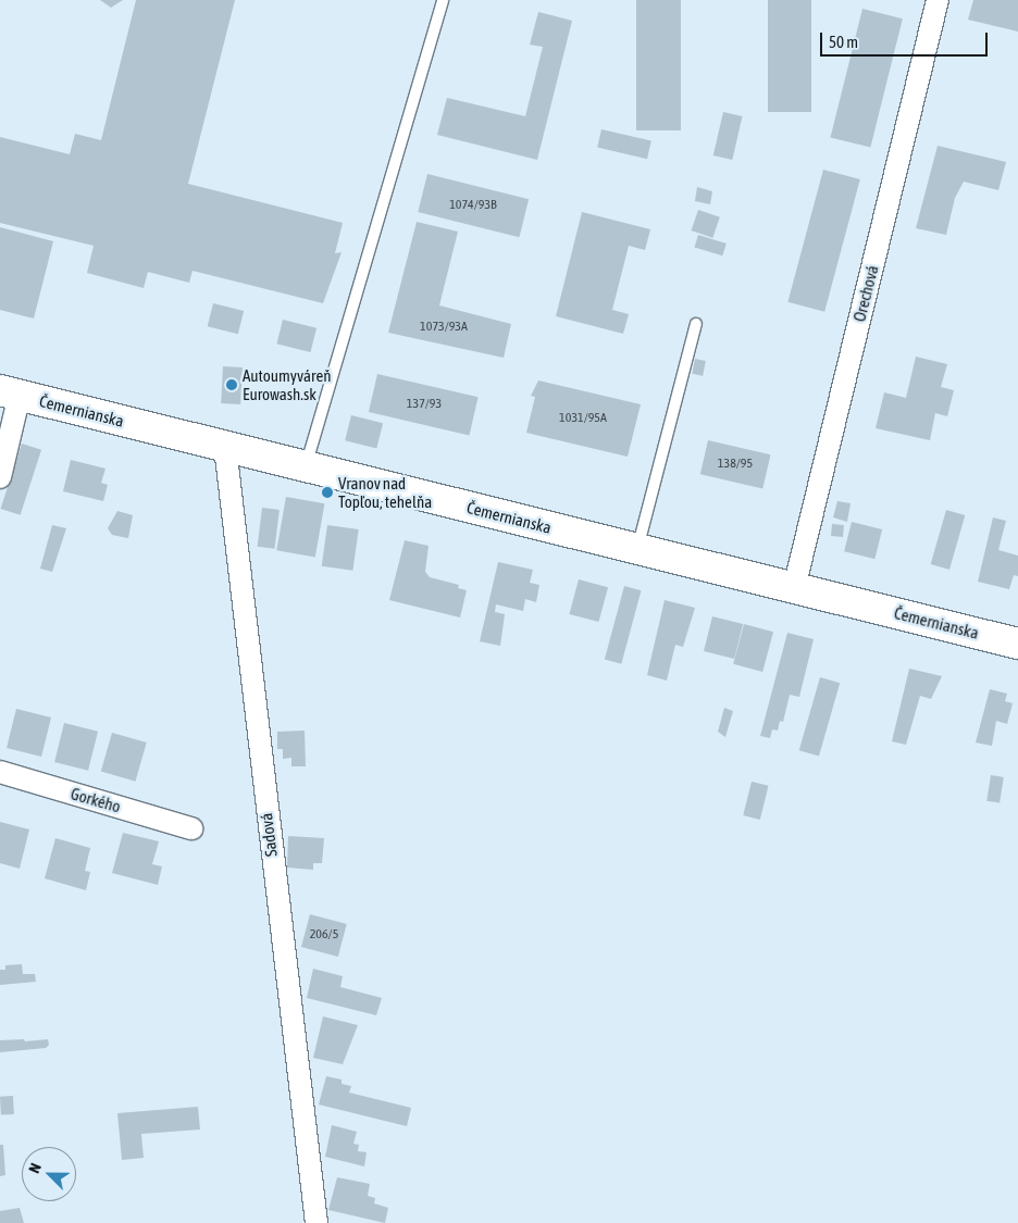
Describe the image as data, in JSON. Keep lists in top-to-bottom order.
{
  "streets": {
    "main road": ["Čemernianska"],
    "street": ["Orechová", "Gorkého", "Sadová"]
  },
  "crossings": [
    ["Orechová", "Čemernianska"],
    ["Čemernianska", "Sadová"]
  ],
  "places": ["Autoumyváreň Eurowash.sk", "Vranov nad Topľou, tehelňa"],
  "house_numbers": [
    "1074/93B",
    "1073/93A",
    "137/93",
    "1031/95A",
    "138/95",
    "206/5"
  ],
  "scale_bar": "50 m",
  "north": "top left"
}
